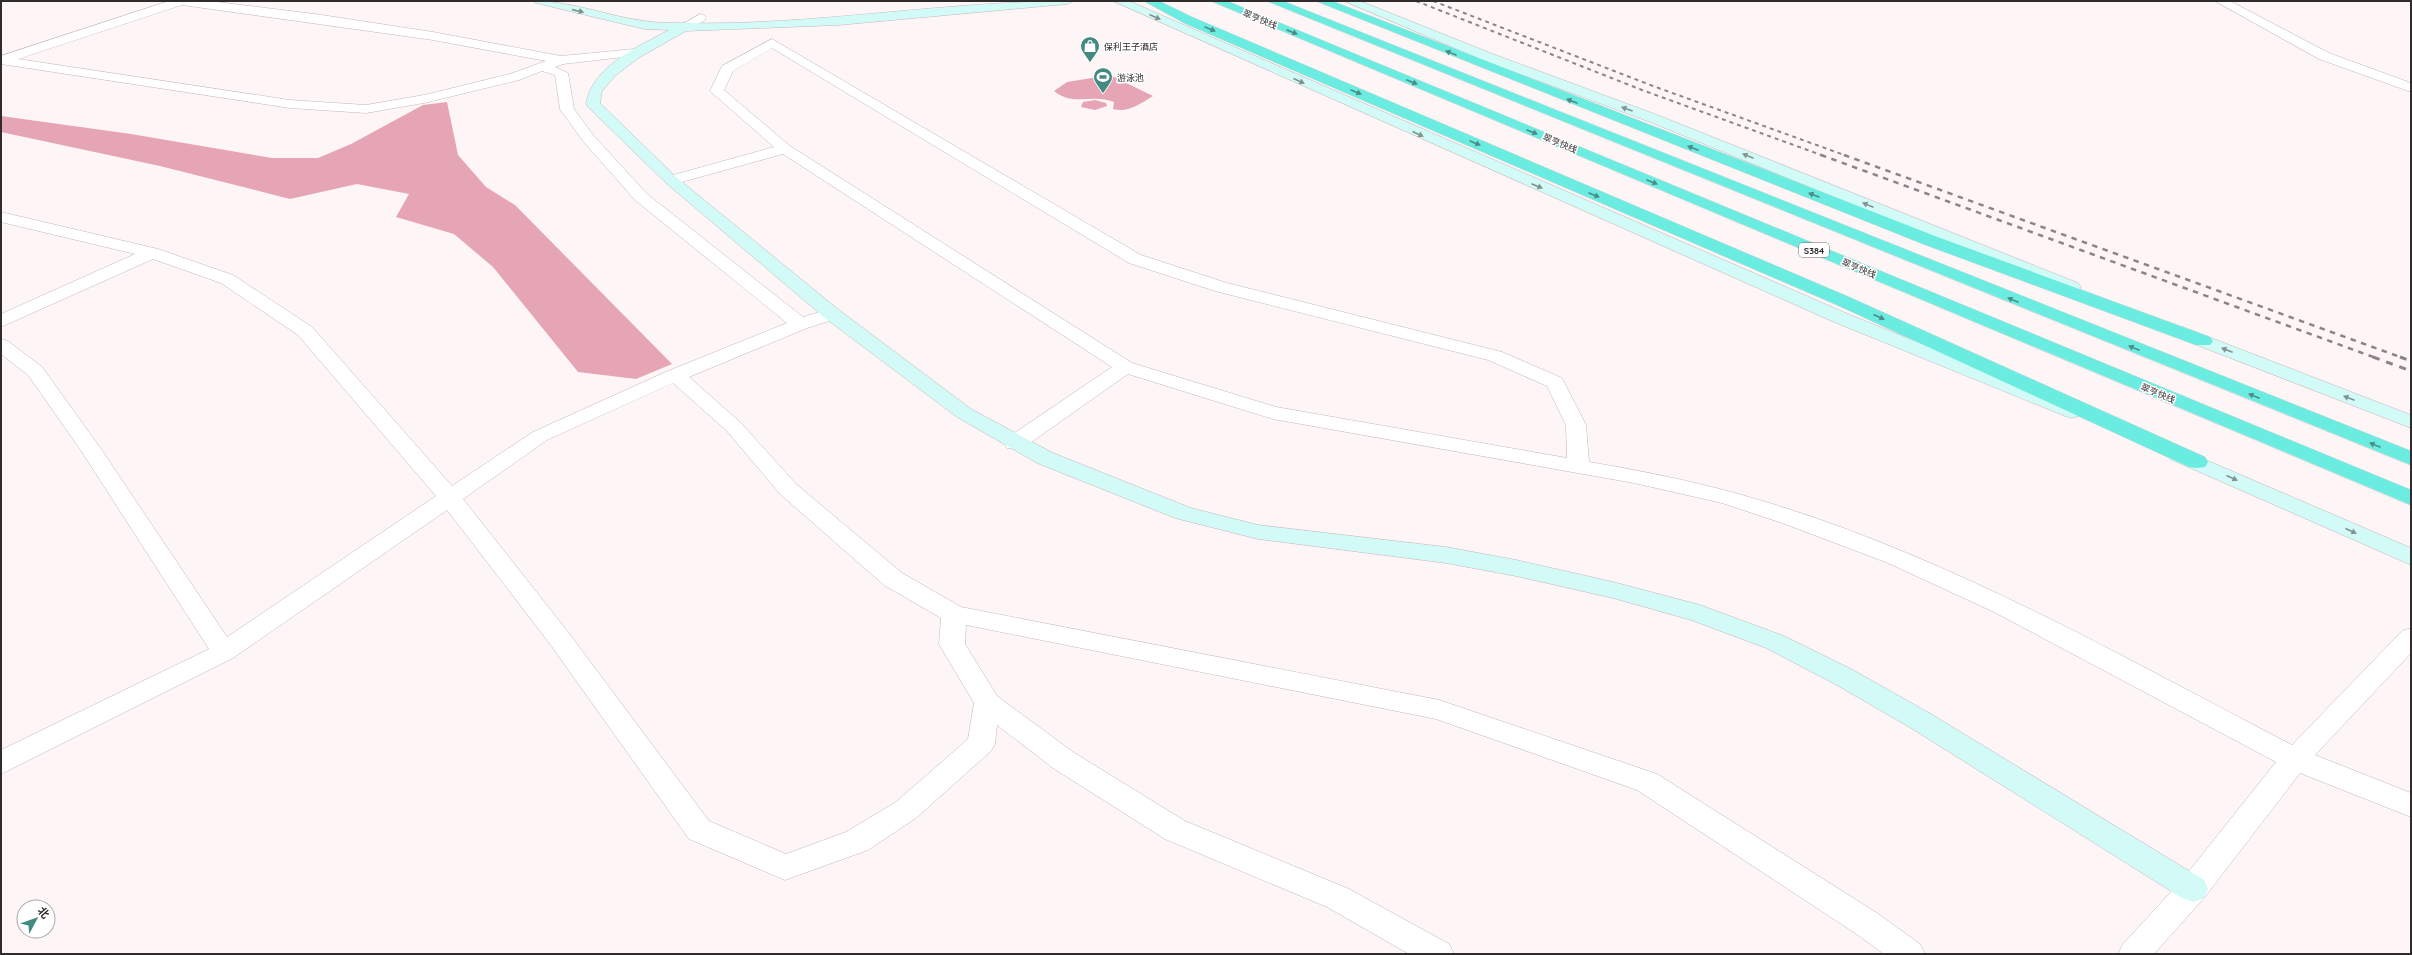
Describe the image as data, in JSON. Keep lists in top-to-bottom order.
{
  "streets": {
    "highway": ["翠亨快线", "S384"]
  },
  "places": {
    "shop": ["保利王子酒店"],
    "sports": ["游泳池"]
  },
  "north": "top right"
}
